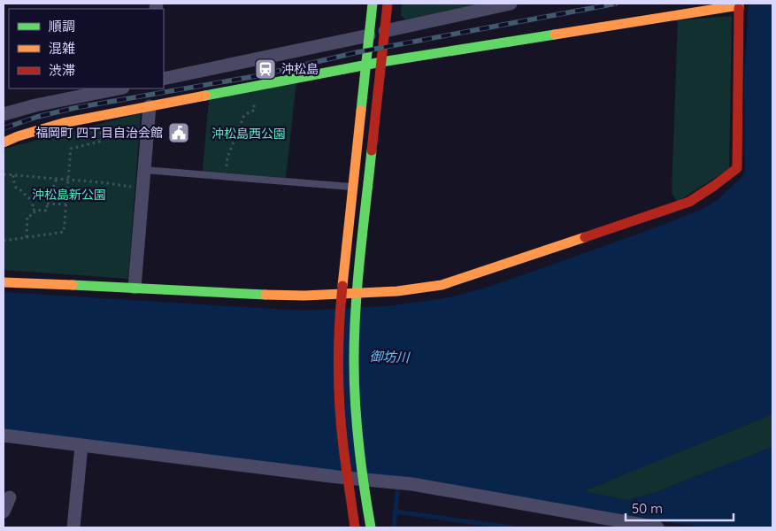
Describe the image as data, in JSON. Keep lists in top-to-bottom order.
{
  "water": ["御坊川"],
  "parks": ["沖松島西公園", "沖松島新公園"],
  "places": {
    "station": ["沖松島"],
    "public building": ["福岡町 四丁目自治会館"]
  },
  "legend": ["順調", "混雑", "渋滞"],
  "scale_bar": "50 m"
}
